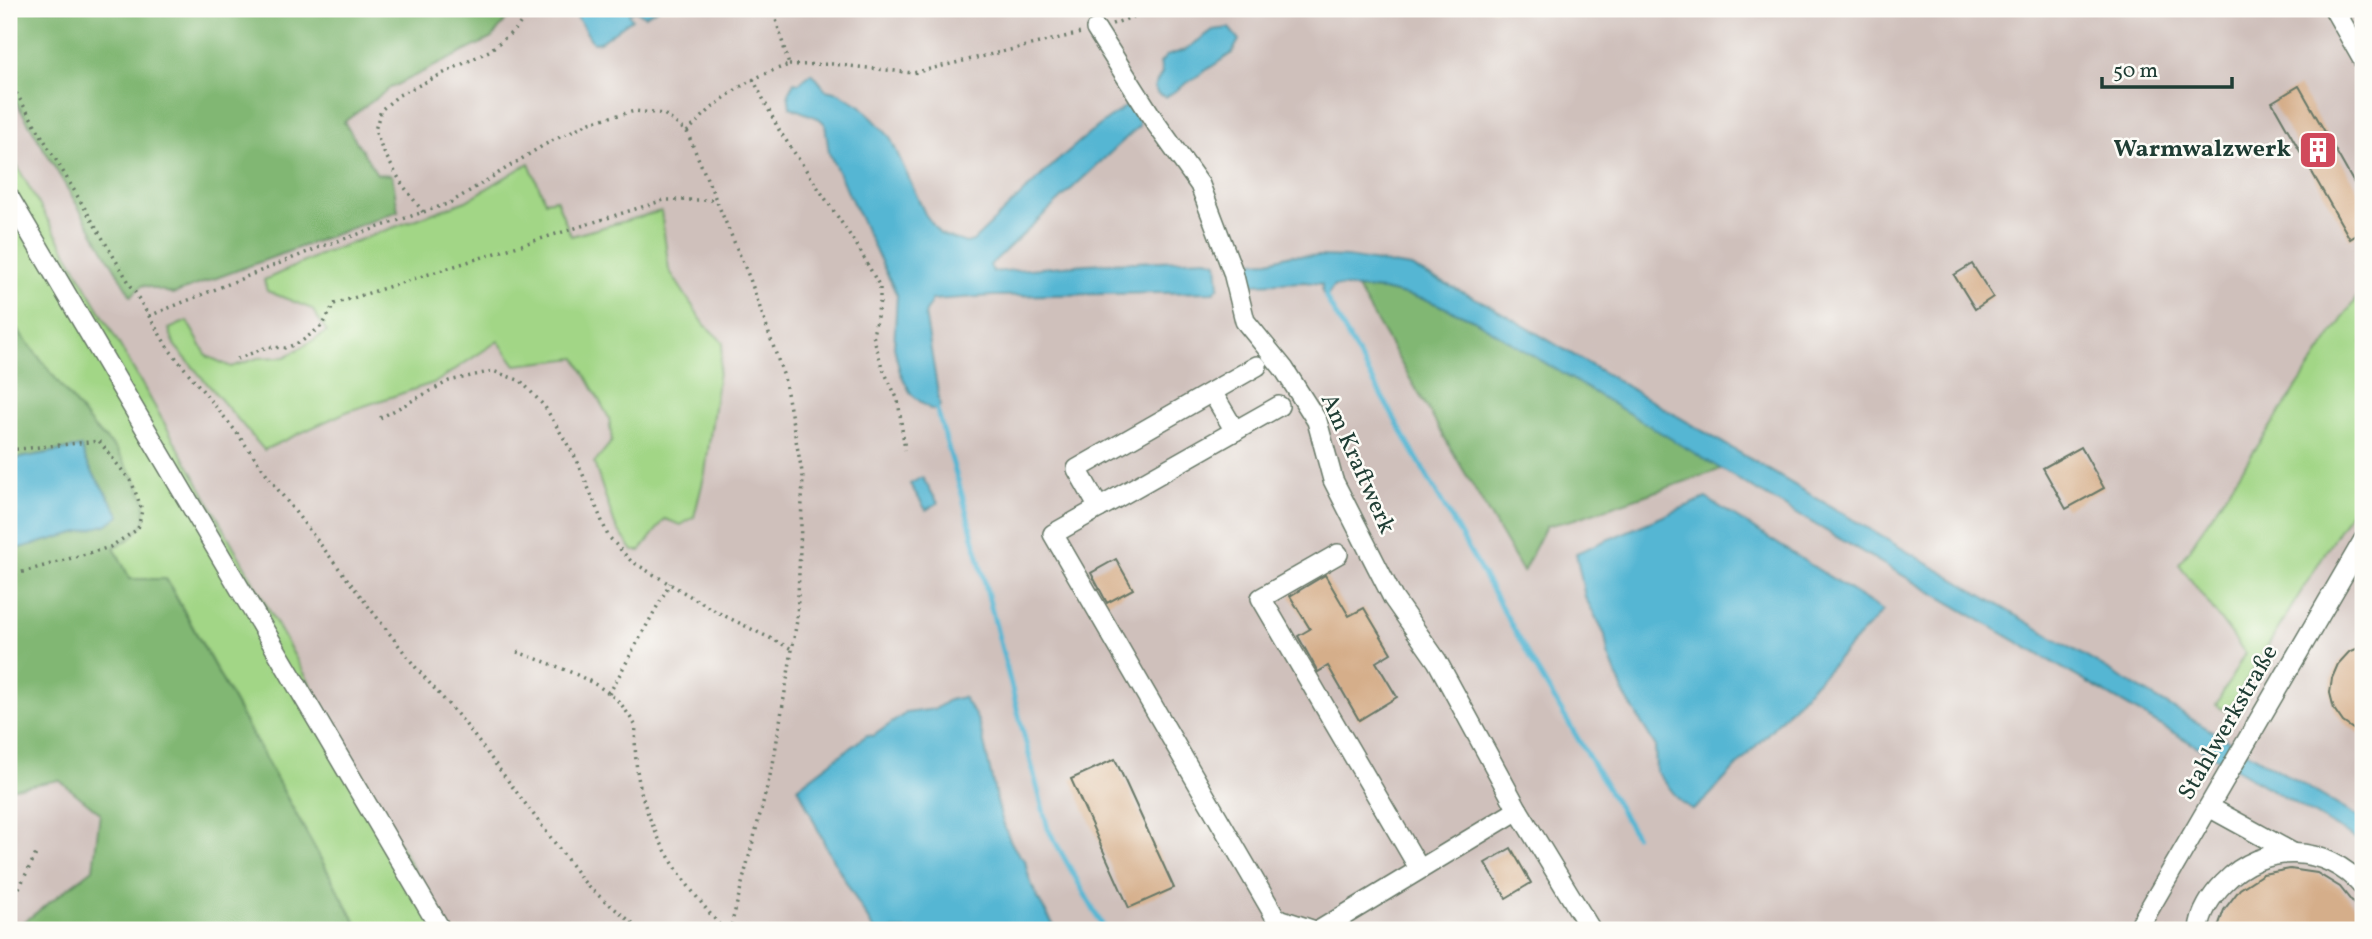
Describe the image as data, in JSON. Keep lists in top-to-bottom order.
{
  "streets": {
    "street": ["Am Kraftwerk", "Stahlwerkstraße"]
  },
  "places": {
    "building": ["Warmwalzwerk"]
  },
  "scale_bar": "50 m"
}
